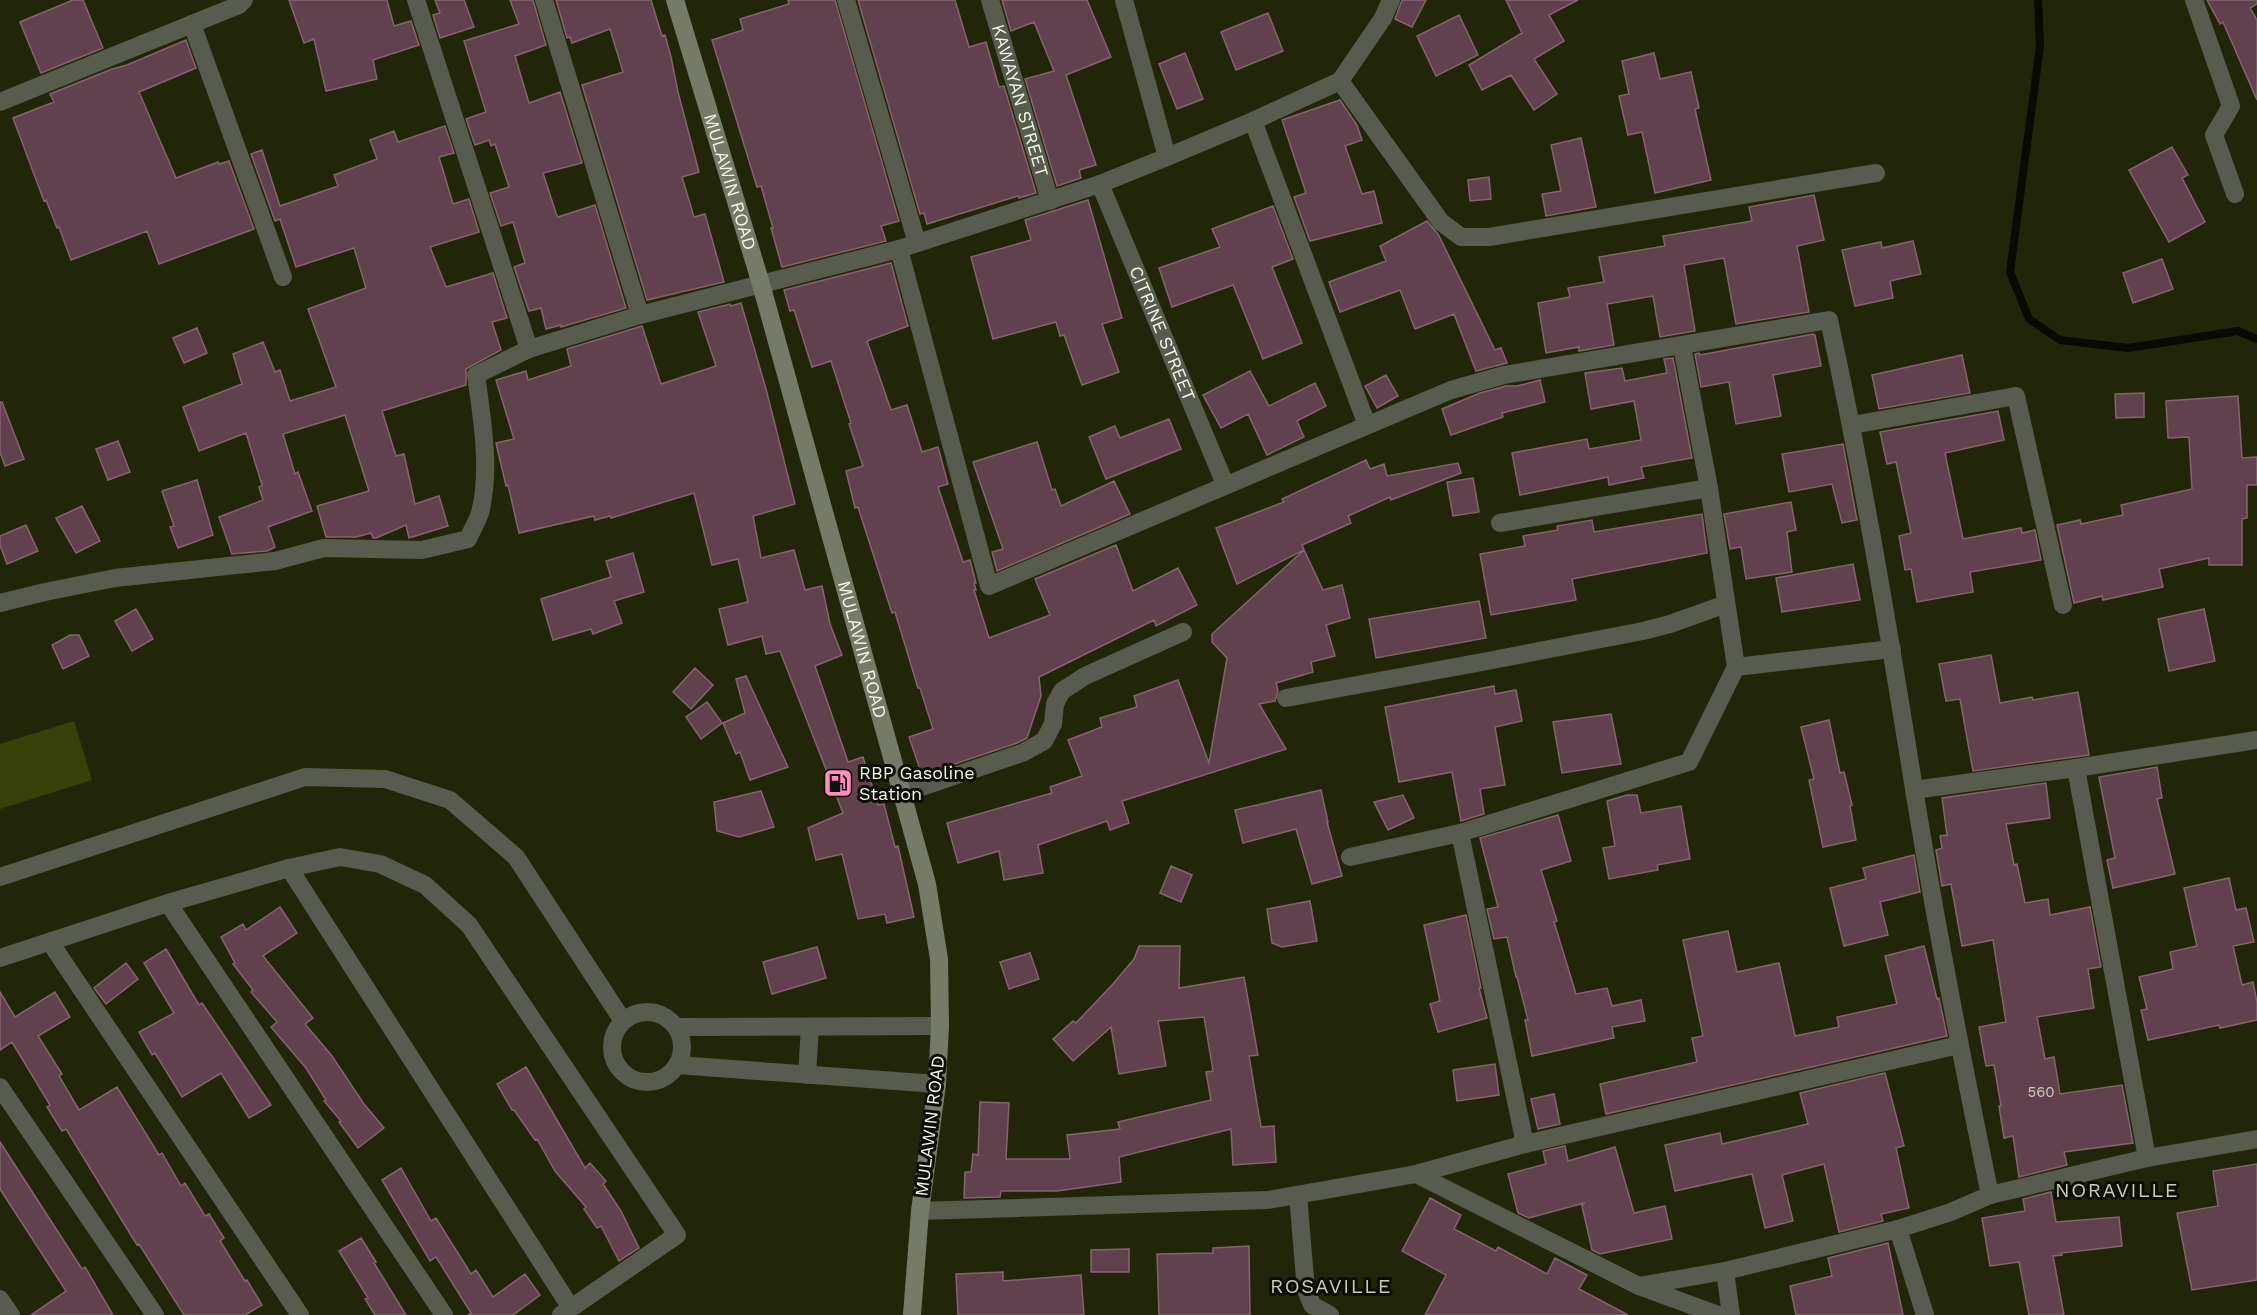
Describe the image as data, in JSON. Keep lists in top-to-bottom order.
{
  "streets": {
    "main road": ["MULAWIN ROAD"],
    "street": ["KAWAYAN STREET", "CITRINE STREET"]
  },
  "districts": ["NORAVILLE", "ROSAVILLE"],
  "places": {
    "fuel station": ["RBP Gasoline Station"]
  },
  "house_numbers": ["560"]
}
